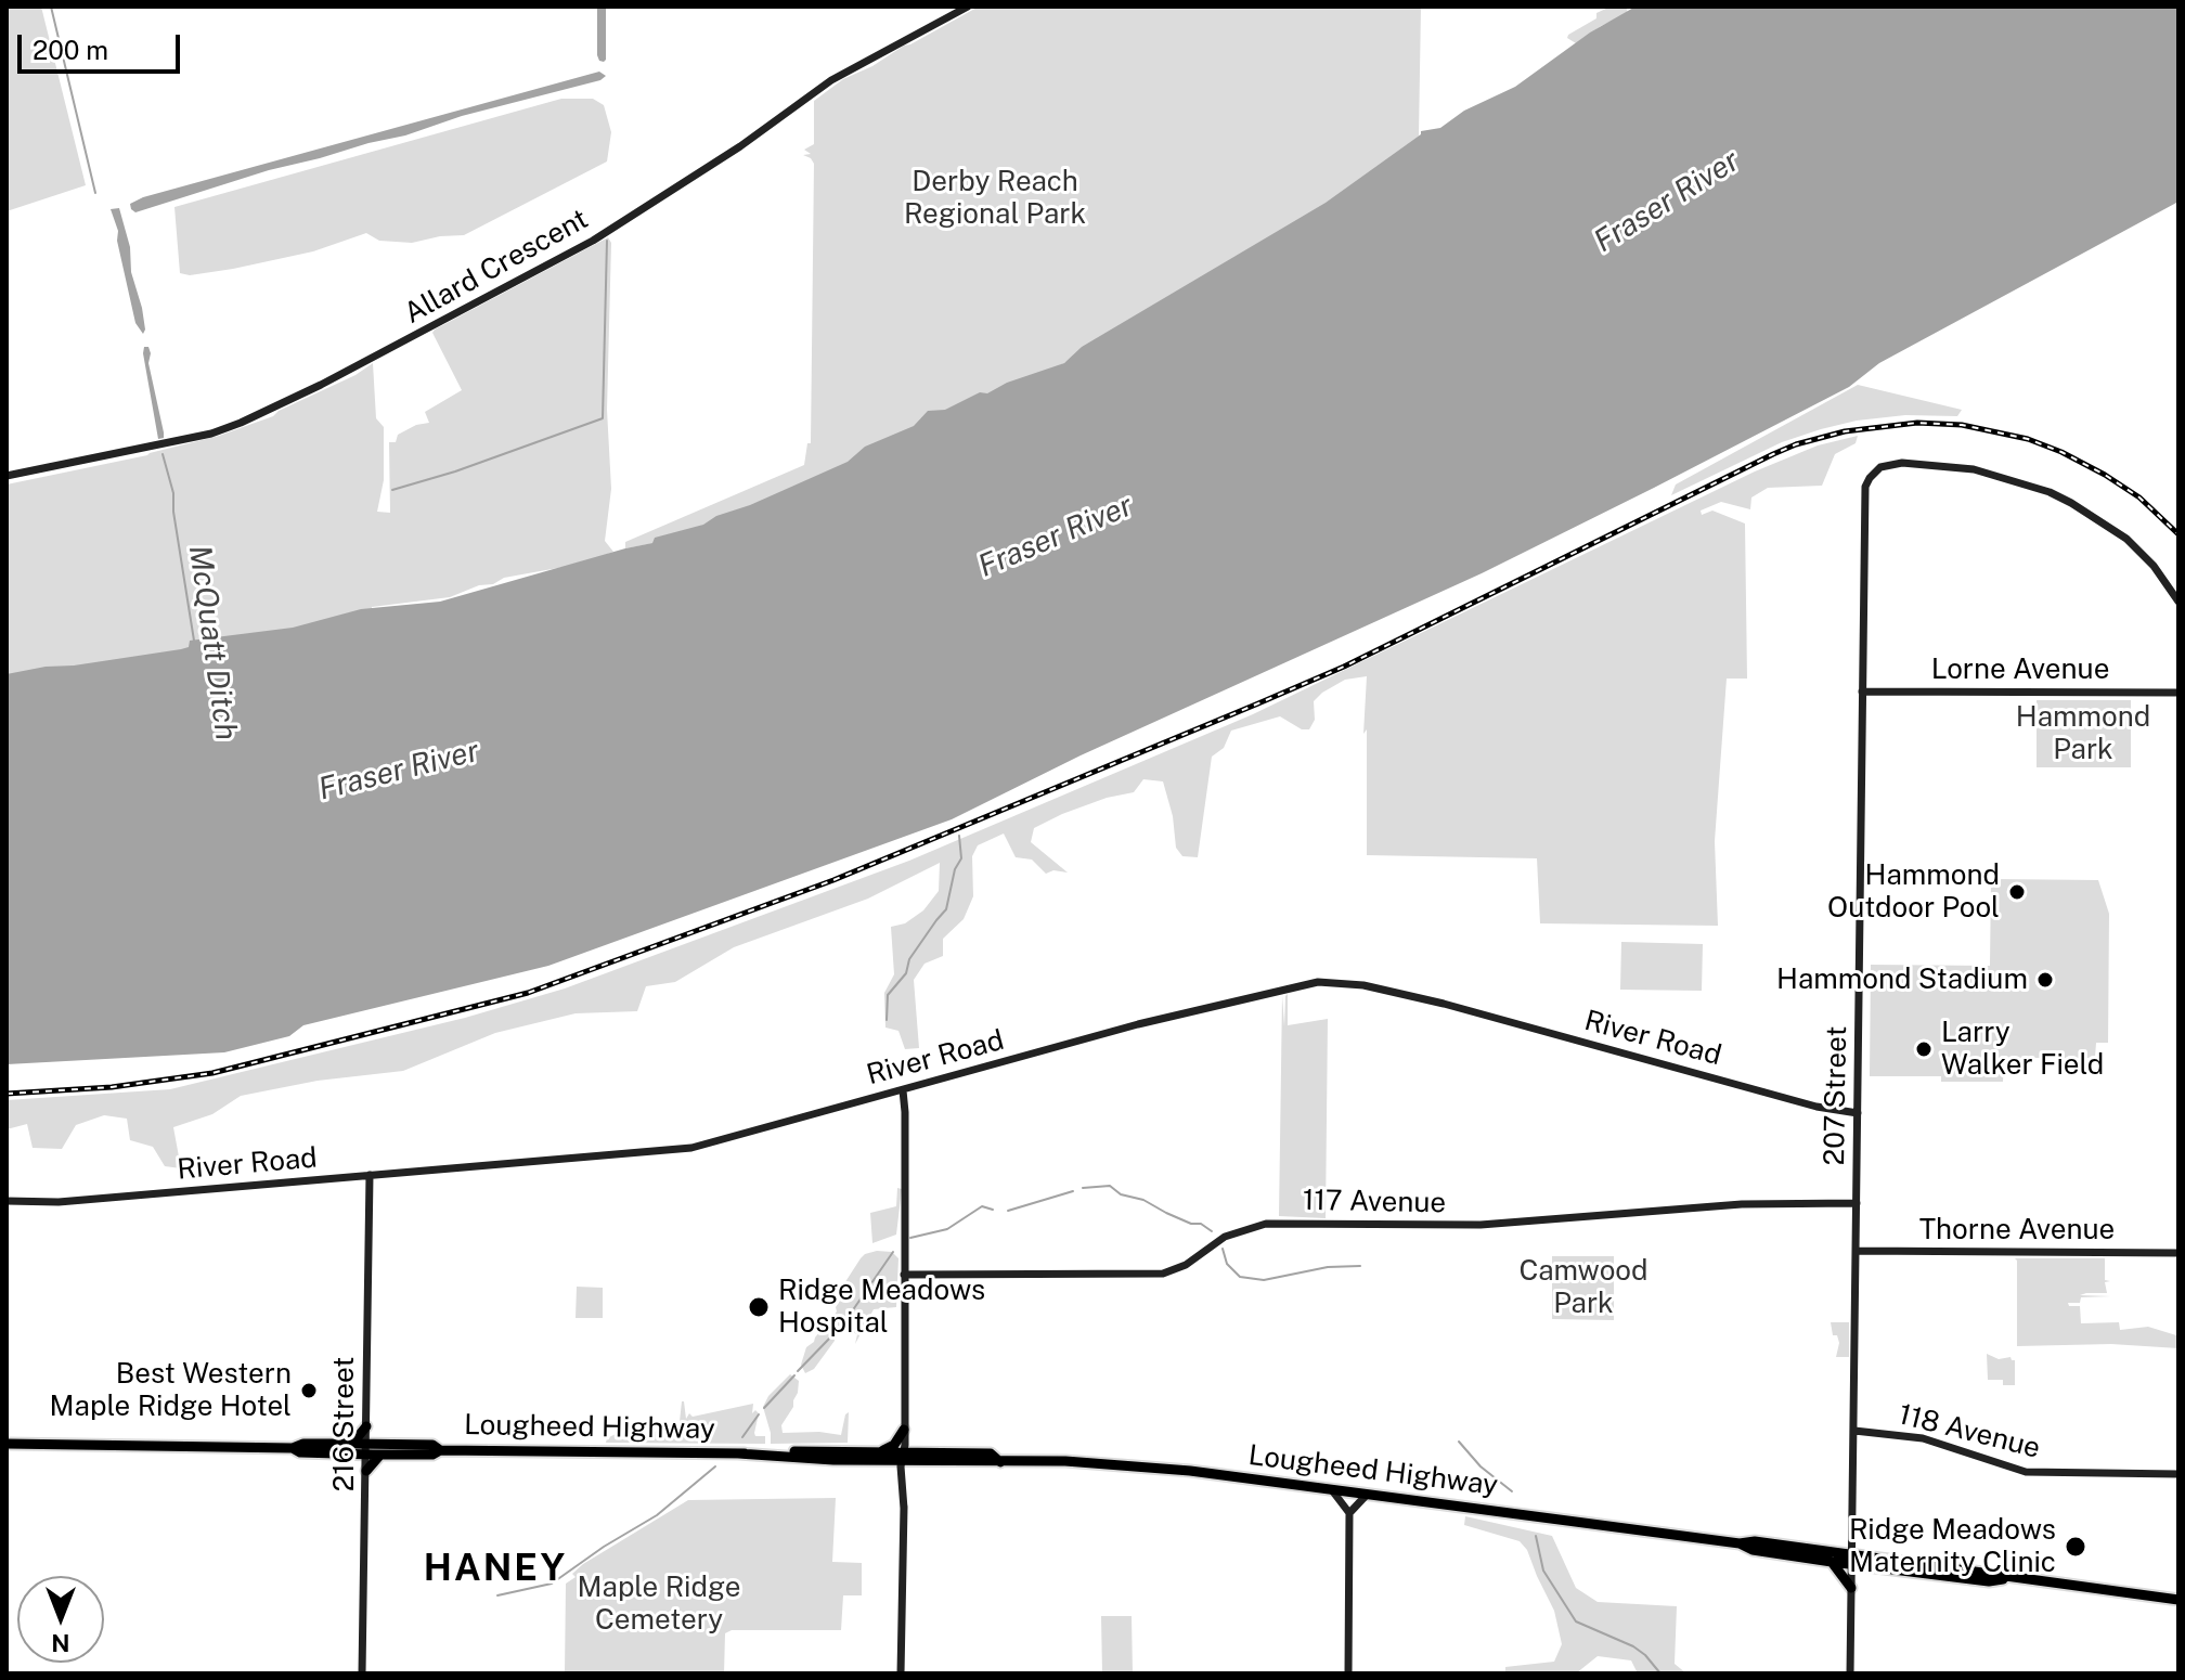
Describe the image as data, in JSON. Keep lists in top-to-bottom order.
{
  "streets": {
    "highway": ["Lougheed Highway"],
    "street": [
      "Allard Crescent",
      "Lorne Avenue",
      "River Road",
      "207 Street",
      "117 Avenue",
      "Thorne Avenue",
      "216 Street",
      "118 Avenue"
    ]
  },
  "crossings": [
    ["Lorne Avenue", "207 Street"],
    ["River Road", "207 Street"],
    ["River Road", "216 Street"],
    ["207 Street", "117 Avenue"],
    ["207 Street", "Thorne Avenue"],
    ["207 Street", "Lougheed Highway"],
    ["207 Street", "118 Avenue"],
    ["216 Street", "Lougheed Highway"]
  ],
  "districts": ["HANEY"],
  "water": ["Fraser River", "McQuatt Ditch"],
  "parks": [
    "Derby Reach Regional Park",
    "Hammond Park",
    "Camwood Park",
    "Maple Ridge Cemetery"
  ],
  "places": [
    "Hammond Outdoor Pool",
    "Hammond Stadium",
    "Larry Walker Field",
    "Ridge Meadows Hospital",
    "Best Western Maple Ridge Hotel",
    "Ridge Meadows Maternity Clinic"
  ],
  "scale_bar": "200 m",
  "north": "bottom"
}
